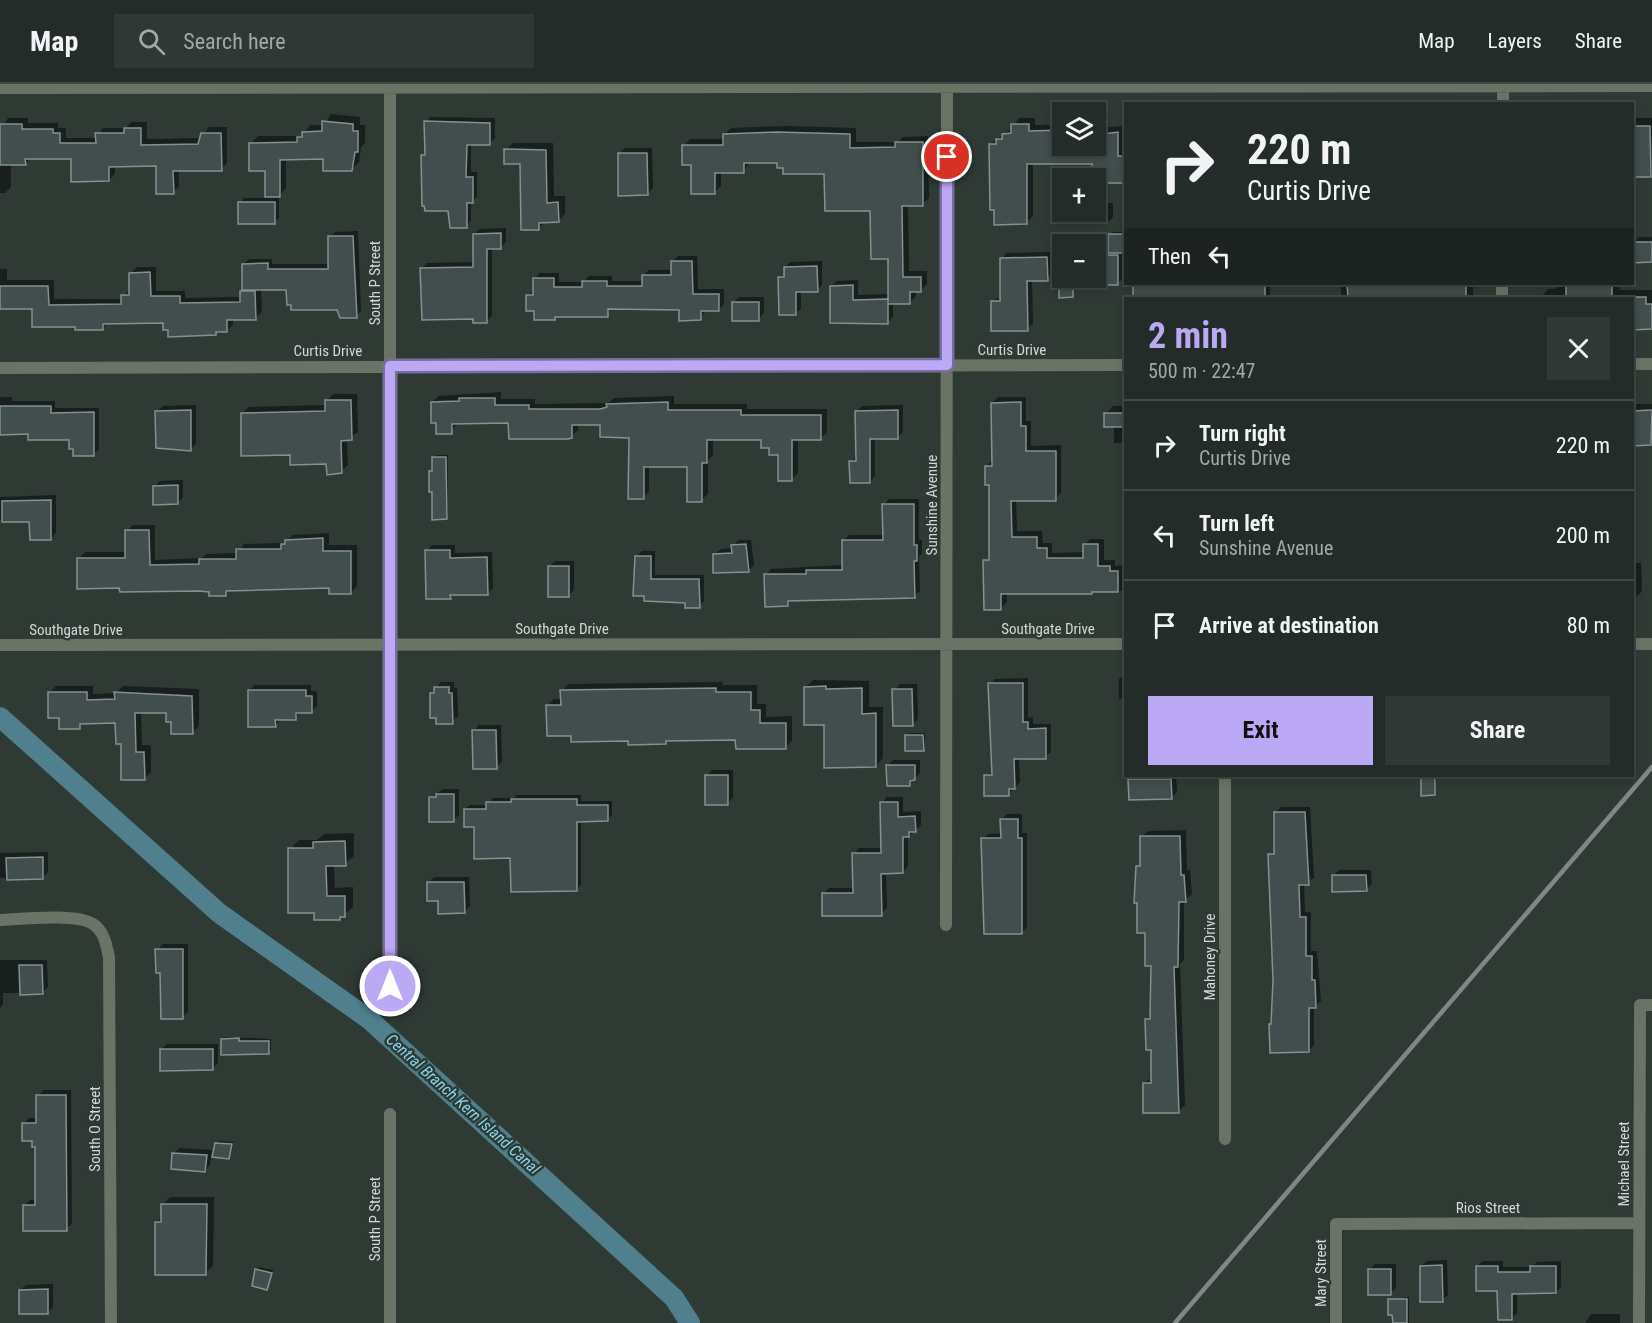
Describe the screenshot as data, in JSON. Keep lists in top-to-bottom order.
{
  "streets": {
    "street": [
      "South P Street",
      "Curtis Drive",
      "Sunshine Avenue",
      "Southgate Drive",
      "Mahoney Drive",
      "South O Street",
      "Michael Street",
      "Rios Street",
      "Mary Street"
    ]
  },
  "crossings": [
    ["South P Street", "Curtis Drive"],
    ["South P Street", "Southgate Drive"],
    ["Curtis Drive", "Sunshine Avenue"],
    ["Sunshine Avenue", "Southgate Drive"],
    ["Michael Street", "Rios Street"],
    ["Rios Street", "Mary Street"]
  ],
  "water": ["Central Branch Kern Island Canal"],
  "page": {
    "header": "Map",
    "search": "Search here",
    "nav": ["Map", "Layers", "Share"],
    "map_buttons": ["+", "−"],
    "turn": ["220 m", "Curtis Drive"],
    "then": "Then",
    "heading": ["2 min", "500 m · 22:47"],
    "list": [
      {
        "name": "Turn right",
        "note": "Curtis Drive",
        "value": "220 m"
      },
      {
        "name": "Turn left",
        "note": "Sunshine Avenue",
        "value": "200 m"
      },
      {
        "name": "Arrive at destination",
        "value": "80 m"
      }
    ],
    "buttons": ["Exit", "Share"]
  }
}
